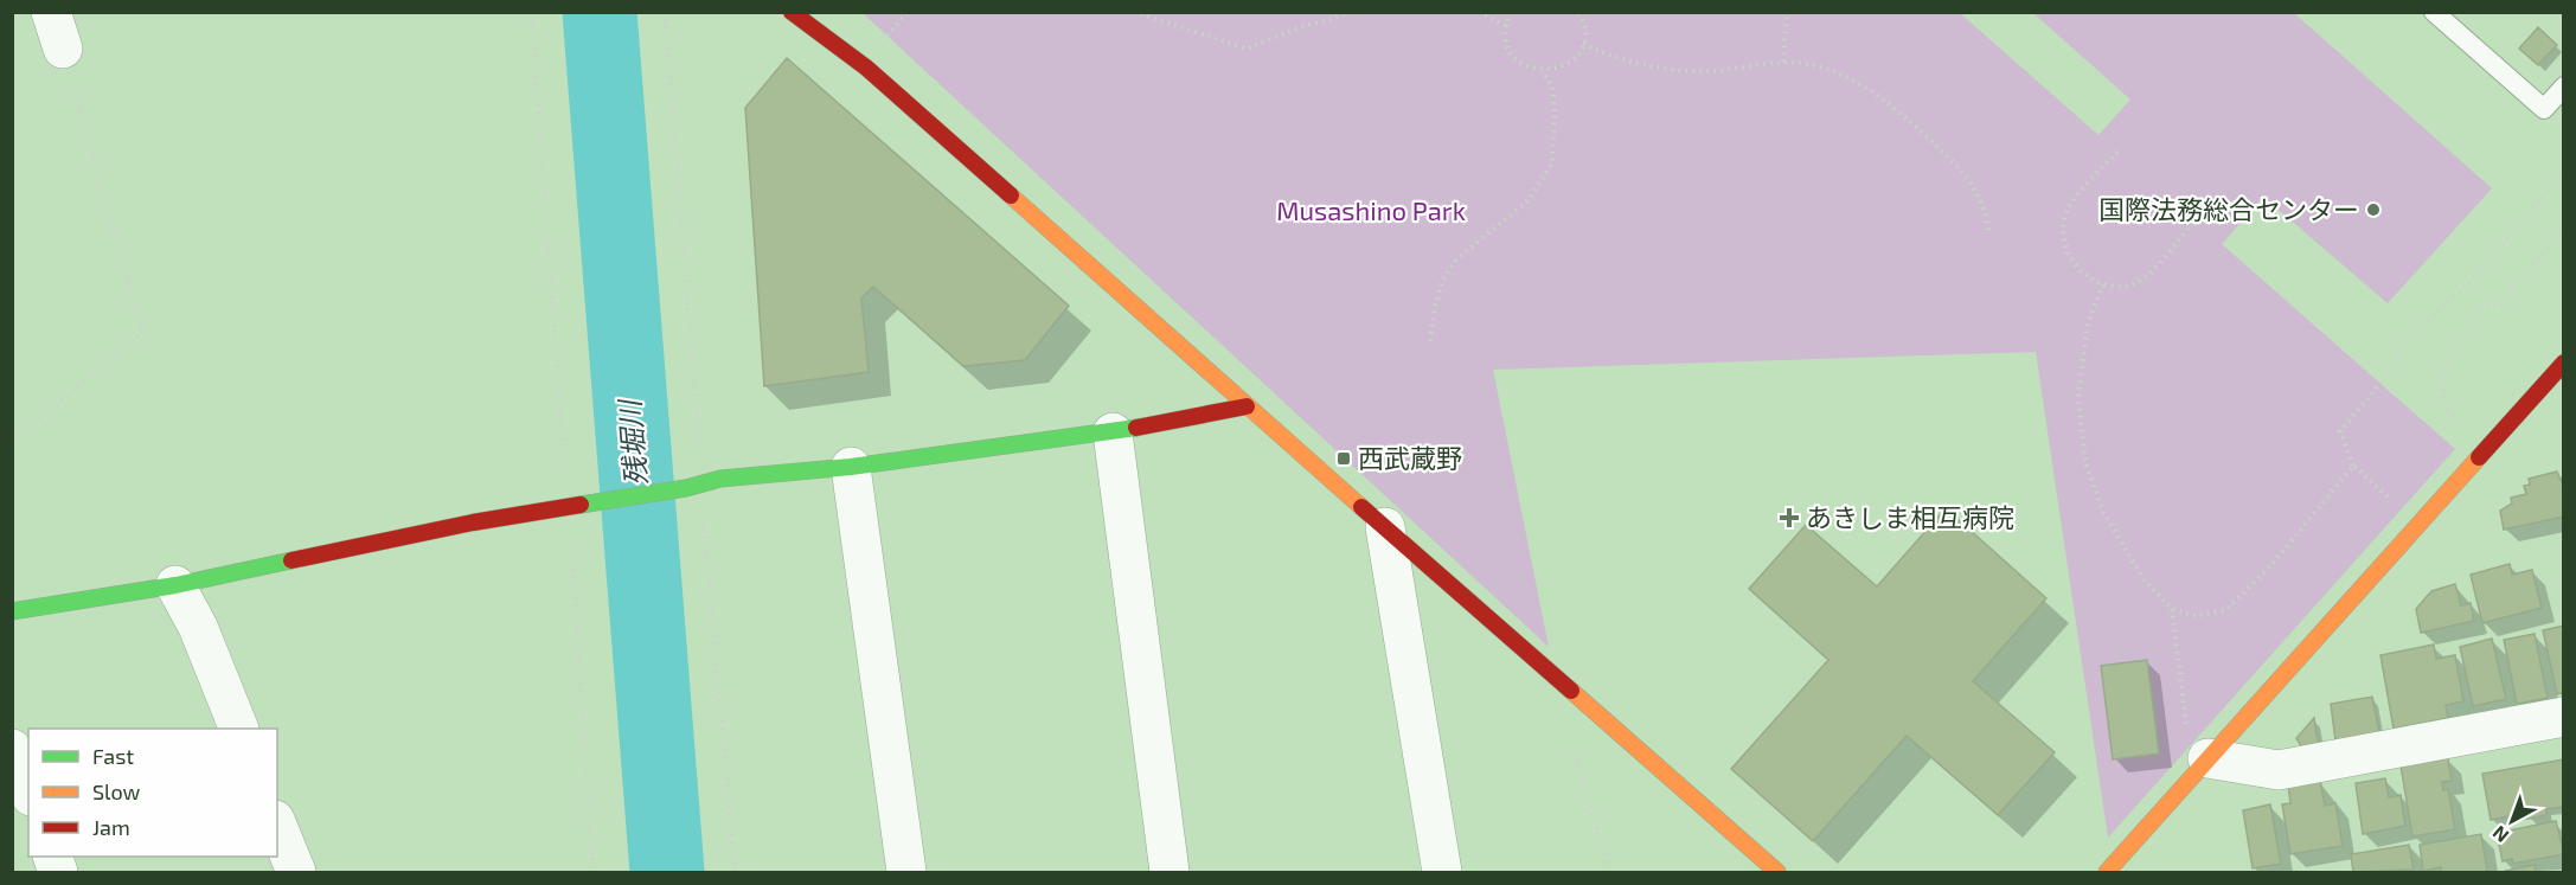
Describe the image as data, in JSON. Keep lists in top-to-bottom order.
{
  "water": ["残堀川"],
  "parks": ["Musashino Park"],
  "places": {
    "other": ["国際法務総合センター"],
    "transit": ["西武蔵野"],
    "health": ["あきしま相互病院"]
  },
  "legend": ["Fast", "Slow", "Jam"],
  "north": "bottom left"
}
